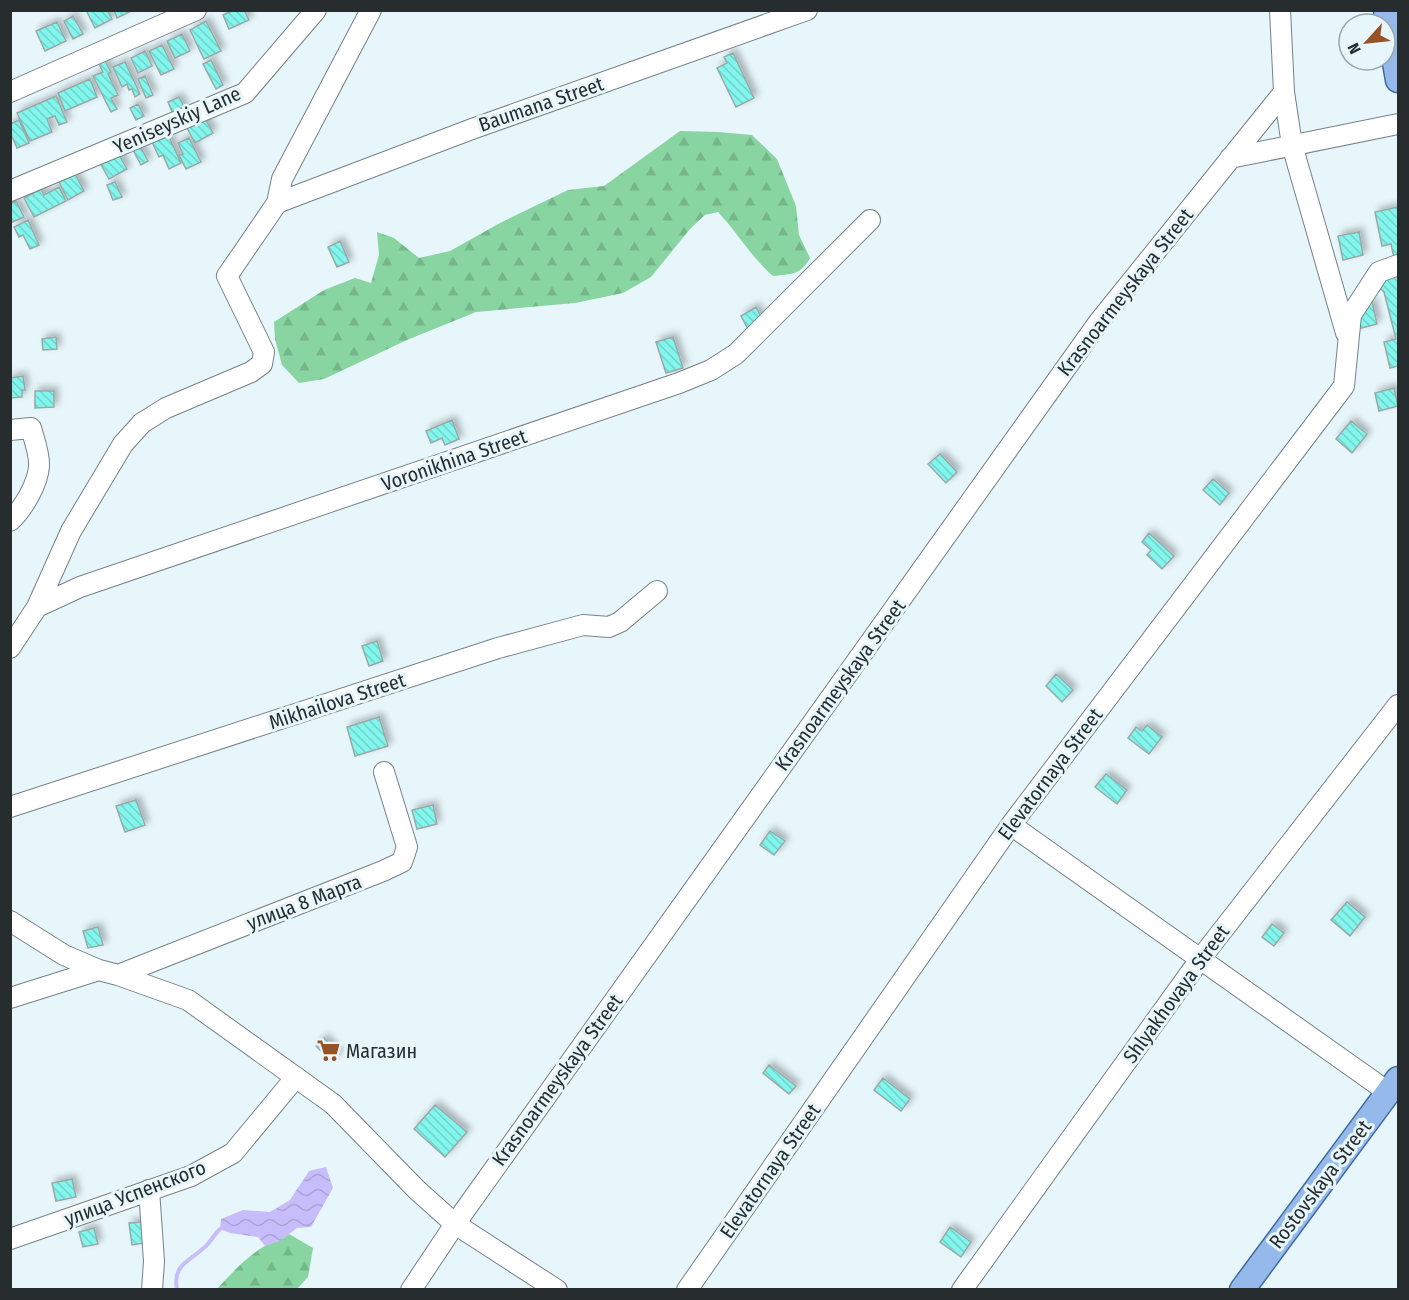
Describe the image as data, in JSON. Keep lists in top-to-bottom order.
{
  "streets": {
    "main road": ["Rostovskaya Street"],
    "street": [
      "Baumana Street",
      "Yeniseyskiy Lane",
      "Krasnoarmeyskaya Street",
      "Voronikhina Street",
      "Mikhailova Street",
      "Elevatornaya Street",
      "улица 8 Марта",
      "Shlyakhovaya Street",
      "улица Успенского"
    ]
  },
  "places": {
    "supermarket": ["Магазин"]
  },
  "north": "bottom left"
}
